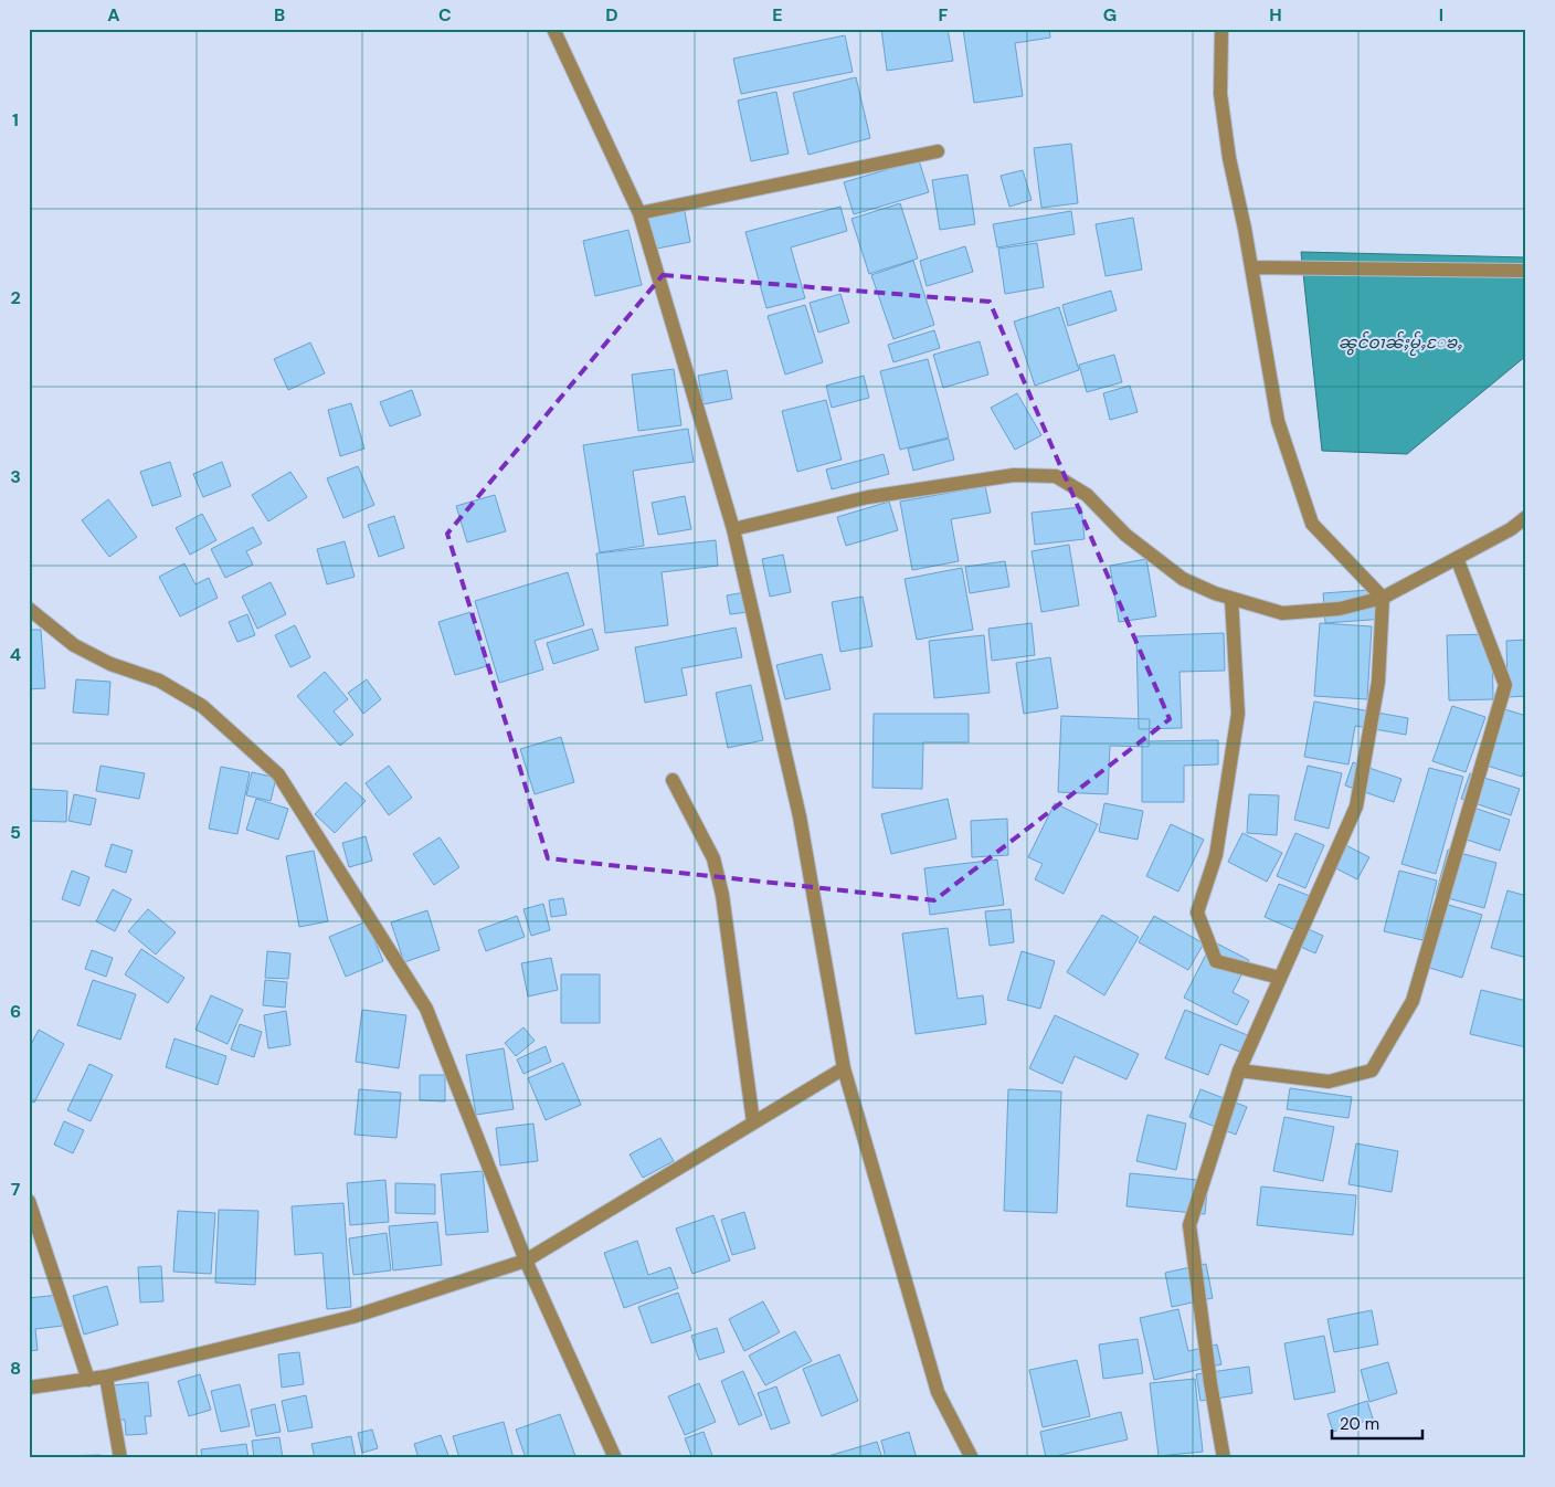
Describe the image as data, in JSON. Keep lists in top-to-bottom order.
{
  "water": ["ၼွင်ဝၢၼ်ႈမႂ်ႇႄၶႇ"],
  "scale_bar": "20 m",
  "grid": {
    "columns": [
      "A",
      "B",
      "C",
      "D",
      "E",
      "F",
      "G",
      "H",
      "I"
    ],
    "rows": [
      "1",
      "2",
      "3",
      "4",
      "5",
      "6",
      "7",
      "8"
    ]
  }
}
